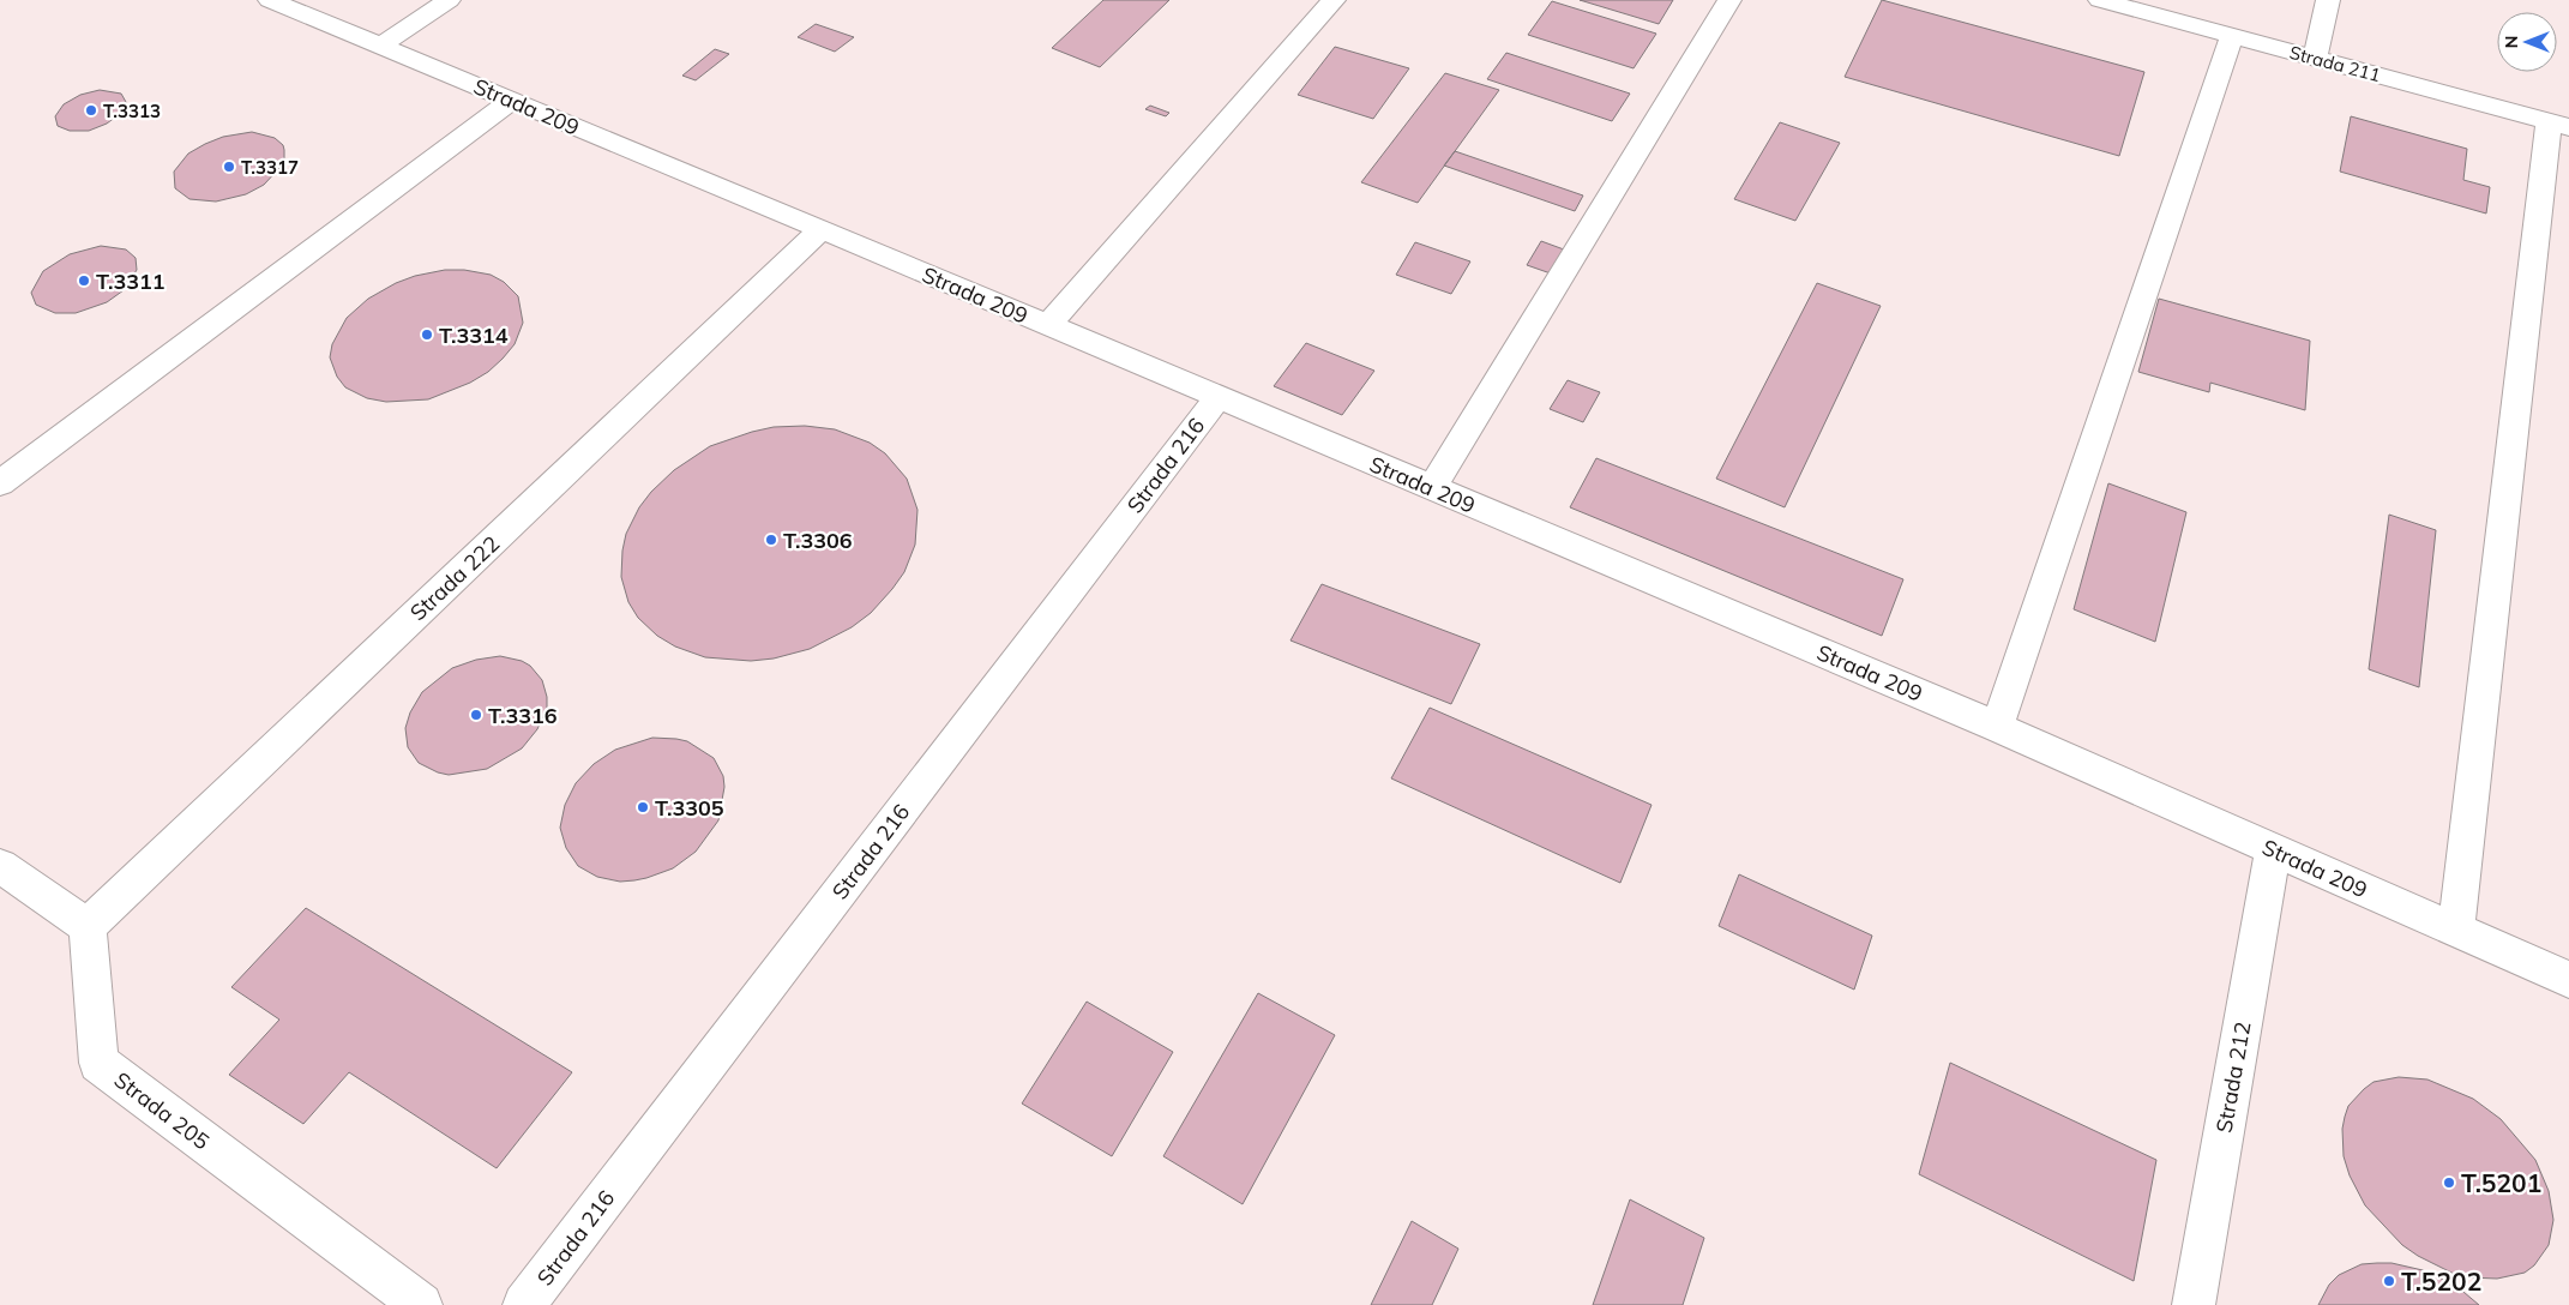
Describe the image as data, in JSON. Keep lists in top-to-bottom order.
{
  "streets": {
    "lane": [
      "Strada 211",
      "Strada 209",
      "Strada 216",
      "Strada 222",
      "Strada 212",
      "Strada 205"
    ]
  },
  "crossings": [
    ["Strada 209", "Strada 216"],
    ["Strada 209", "Strada 222"],
    ["Strada 209", "Strada 212"],
    ["Strada 222", "Strada 205"]
  ],
  "places": [
    "T.3313",
    "T.3317",
    "T.3311",
    "T.3314",
    "T.3306",
    "T.3316",
    "T.3305",
    "T.5201",
    "T.5202"
  ],
  "north": "left"
}
